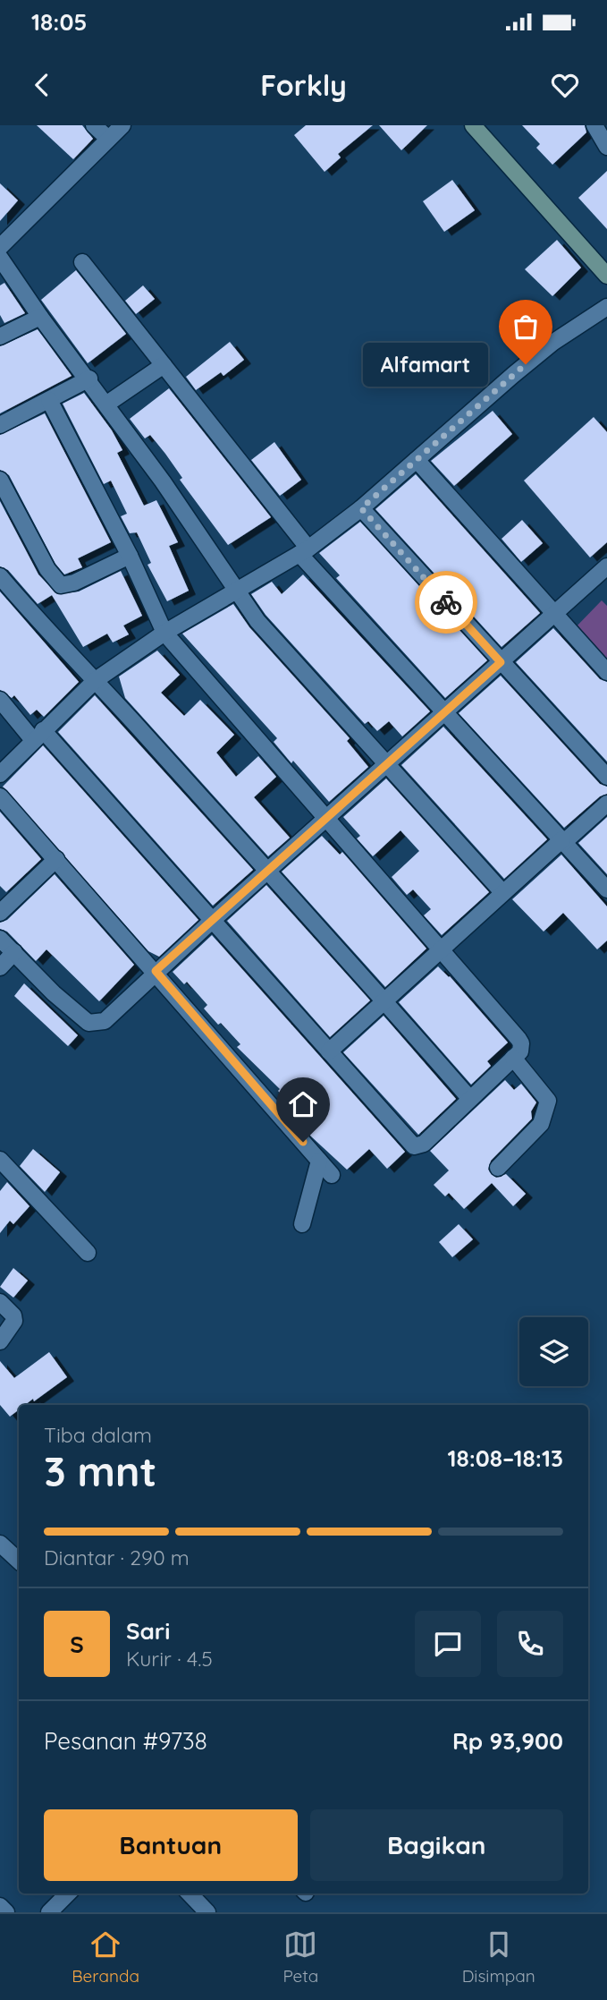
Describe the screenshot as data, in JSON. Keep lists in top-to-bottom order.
{
  "places": ["Alfamart"],
  "page": {
    "status": "18:05",
    "header": "Forkly",
    "bubble": "Alfamart",
    "heading": ["3 mnt", "Tiba dalam", "18:08–18:13"],
    "panel": [
      "Sari",
      "Kurir · 4.5",
      "Pesanan #9738",
      "Rp 93,900"
    ],
    "bar": "Diantar · 290 m",
    "round": "S",
    "buttons": ["Bantuan", "Bagikan"],
    "tabs": ["Beranda", "Peta", "Disimpan"]
  }
}
